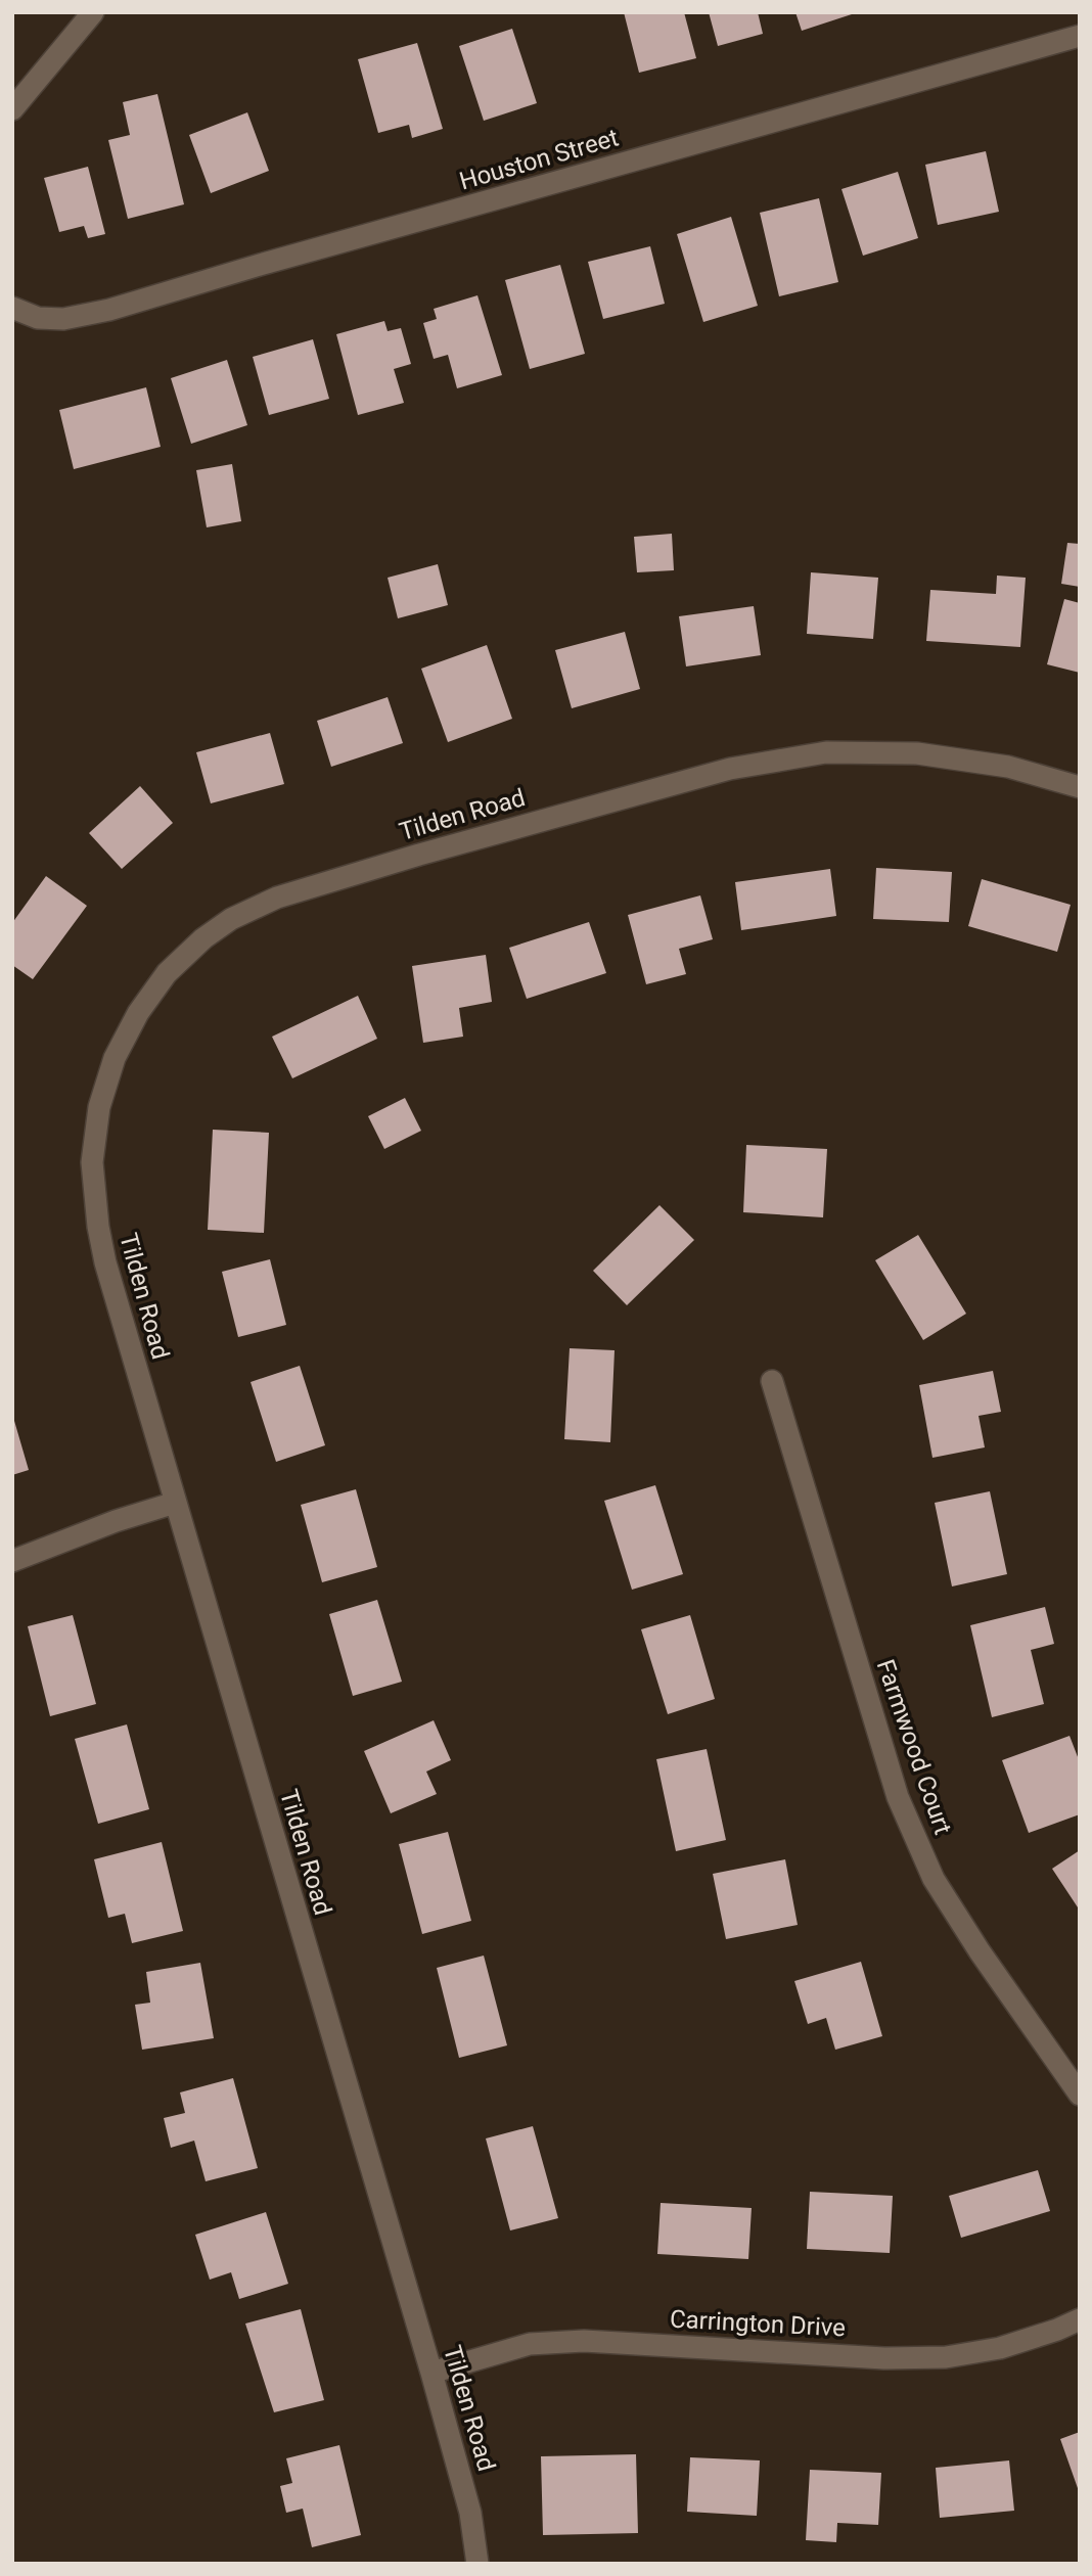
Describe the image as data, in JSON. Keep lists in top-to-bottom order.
{
  "streets": {
    "street": [
      "Houston Street",
      "Tilden Road",
      "Farmwood Court",
      "Carrington Drive"
    ]
  },
  "crossings": [
    ["Tilden Road", "Carrington Drive"]
  ]
}
